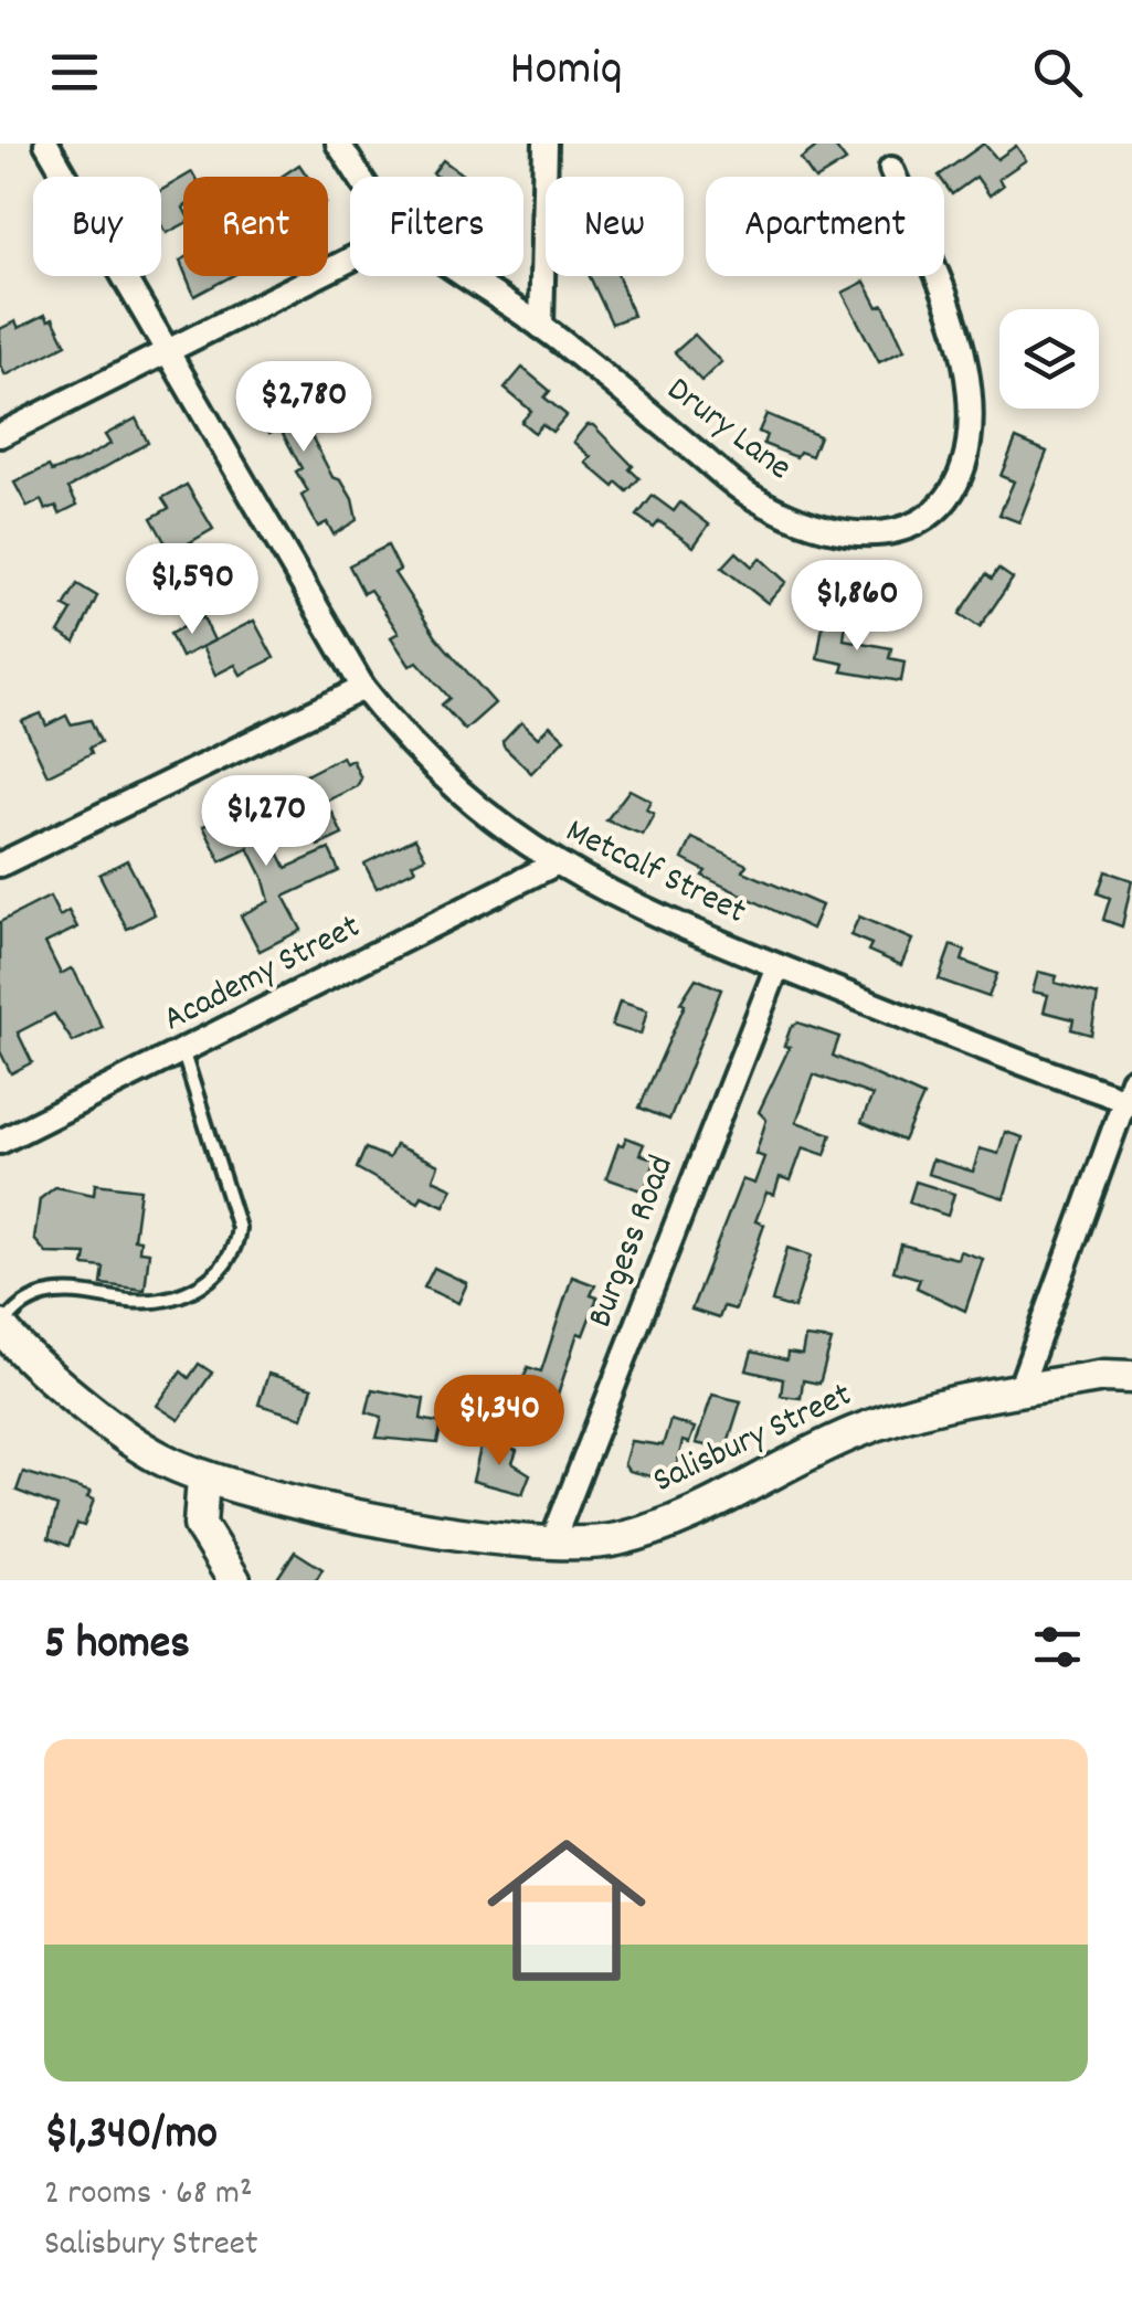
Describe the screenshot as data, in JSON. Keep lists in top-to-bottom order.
{
  "streets": {
    "main road": ["Salisbury Street"],
    "street": [
      "Drury Lane",
      "Metcalf Street",
      "Academy Street",
      "Burgess Road"
    ]
  },
  "crossings": [
    ["Metcalf Street", "Academy Street"],
    ["Metcalf Street", "Burgess Road"],
    ["Burgess Road", "Salisbury Street"]
  ],
  "page": {
    "header": "Homiq",
    "chip": [
      "Buy",
      "Rent",
      "Filters",
      "New",
      "Apartment"
    ],
    "price": [
      "$2,780",
      "$1,590",
      "$1,860",
      "$1,270",
      "$1,340"
    ],
    "heading": "5 homes",
    "list": [
      {
        "name": "$1,340/mo",
        "note": "2 rooms · 68 m² · Salisbury Street"
      }
    ]
  }
}
